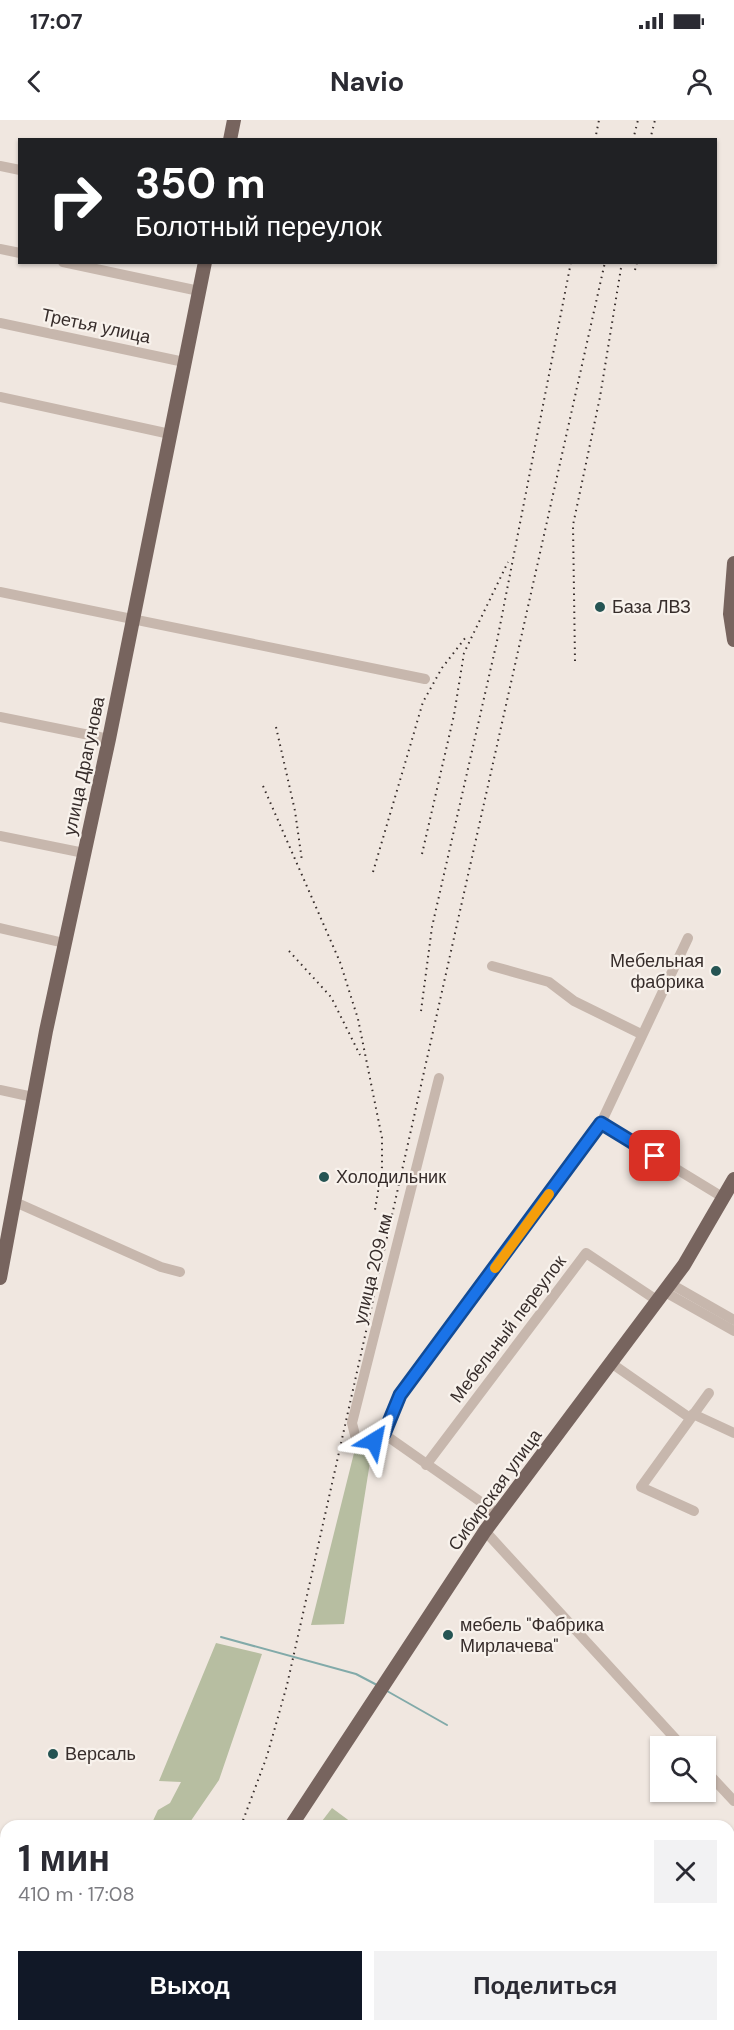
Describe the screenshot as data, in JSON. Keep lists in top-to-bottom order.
{
  "streets": {
    "main road": ["улица Драгунова", "Сибирская улица"],
    "street": ["Третья улица", "улица 209 км", "Мебельный переулок"]
  },
  "crossings": [
    ["Третья улица", "улица Драгунова"],
    ["Мебельный переулок", "Сибирская улица"]
  ],
  "places": [
    "База ЛВЗ",
    "Мебельная фабрика",
    "Холодильник",
    "мебель \"Фабрика Мирлачева\"",
    "Версаль"
  ],
  "page": {
    "status": "17:07",
    "header": "Navio",
    "turn": ["350 m", "Болотный переулок"],
    "heading": ["1 мин", "410 m · 17:08"],
    "buttons": ["Выход", "Поделиться"]
  }
}
